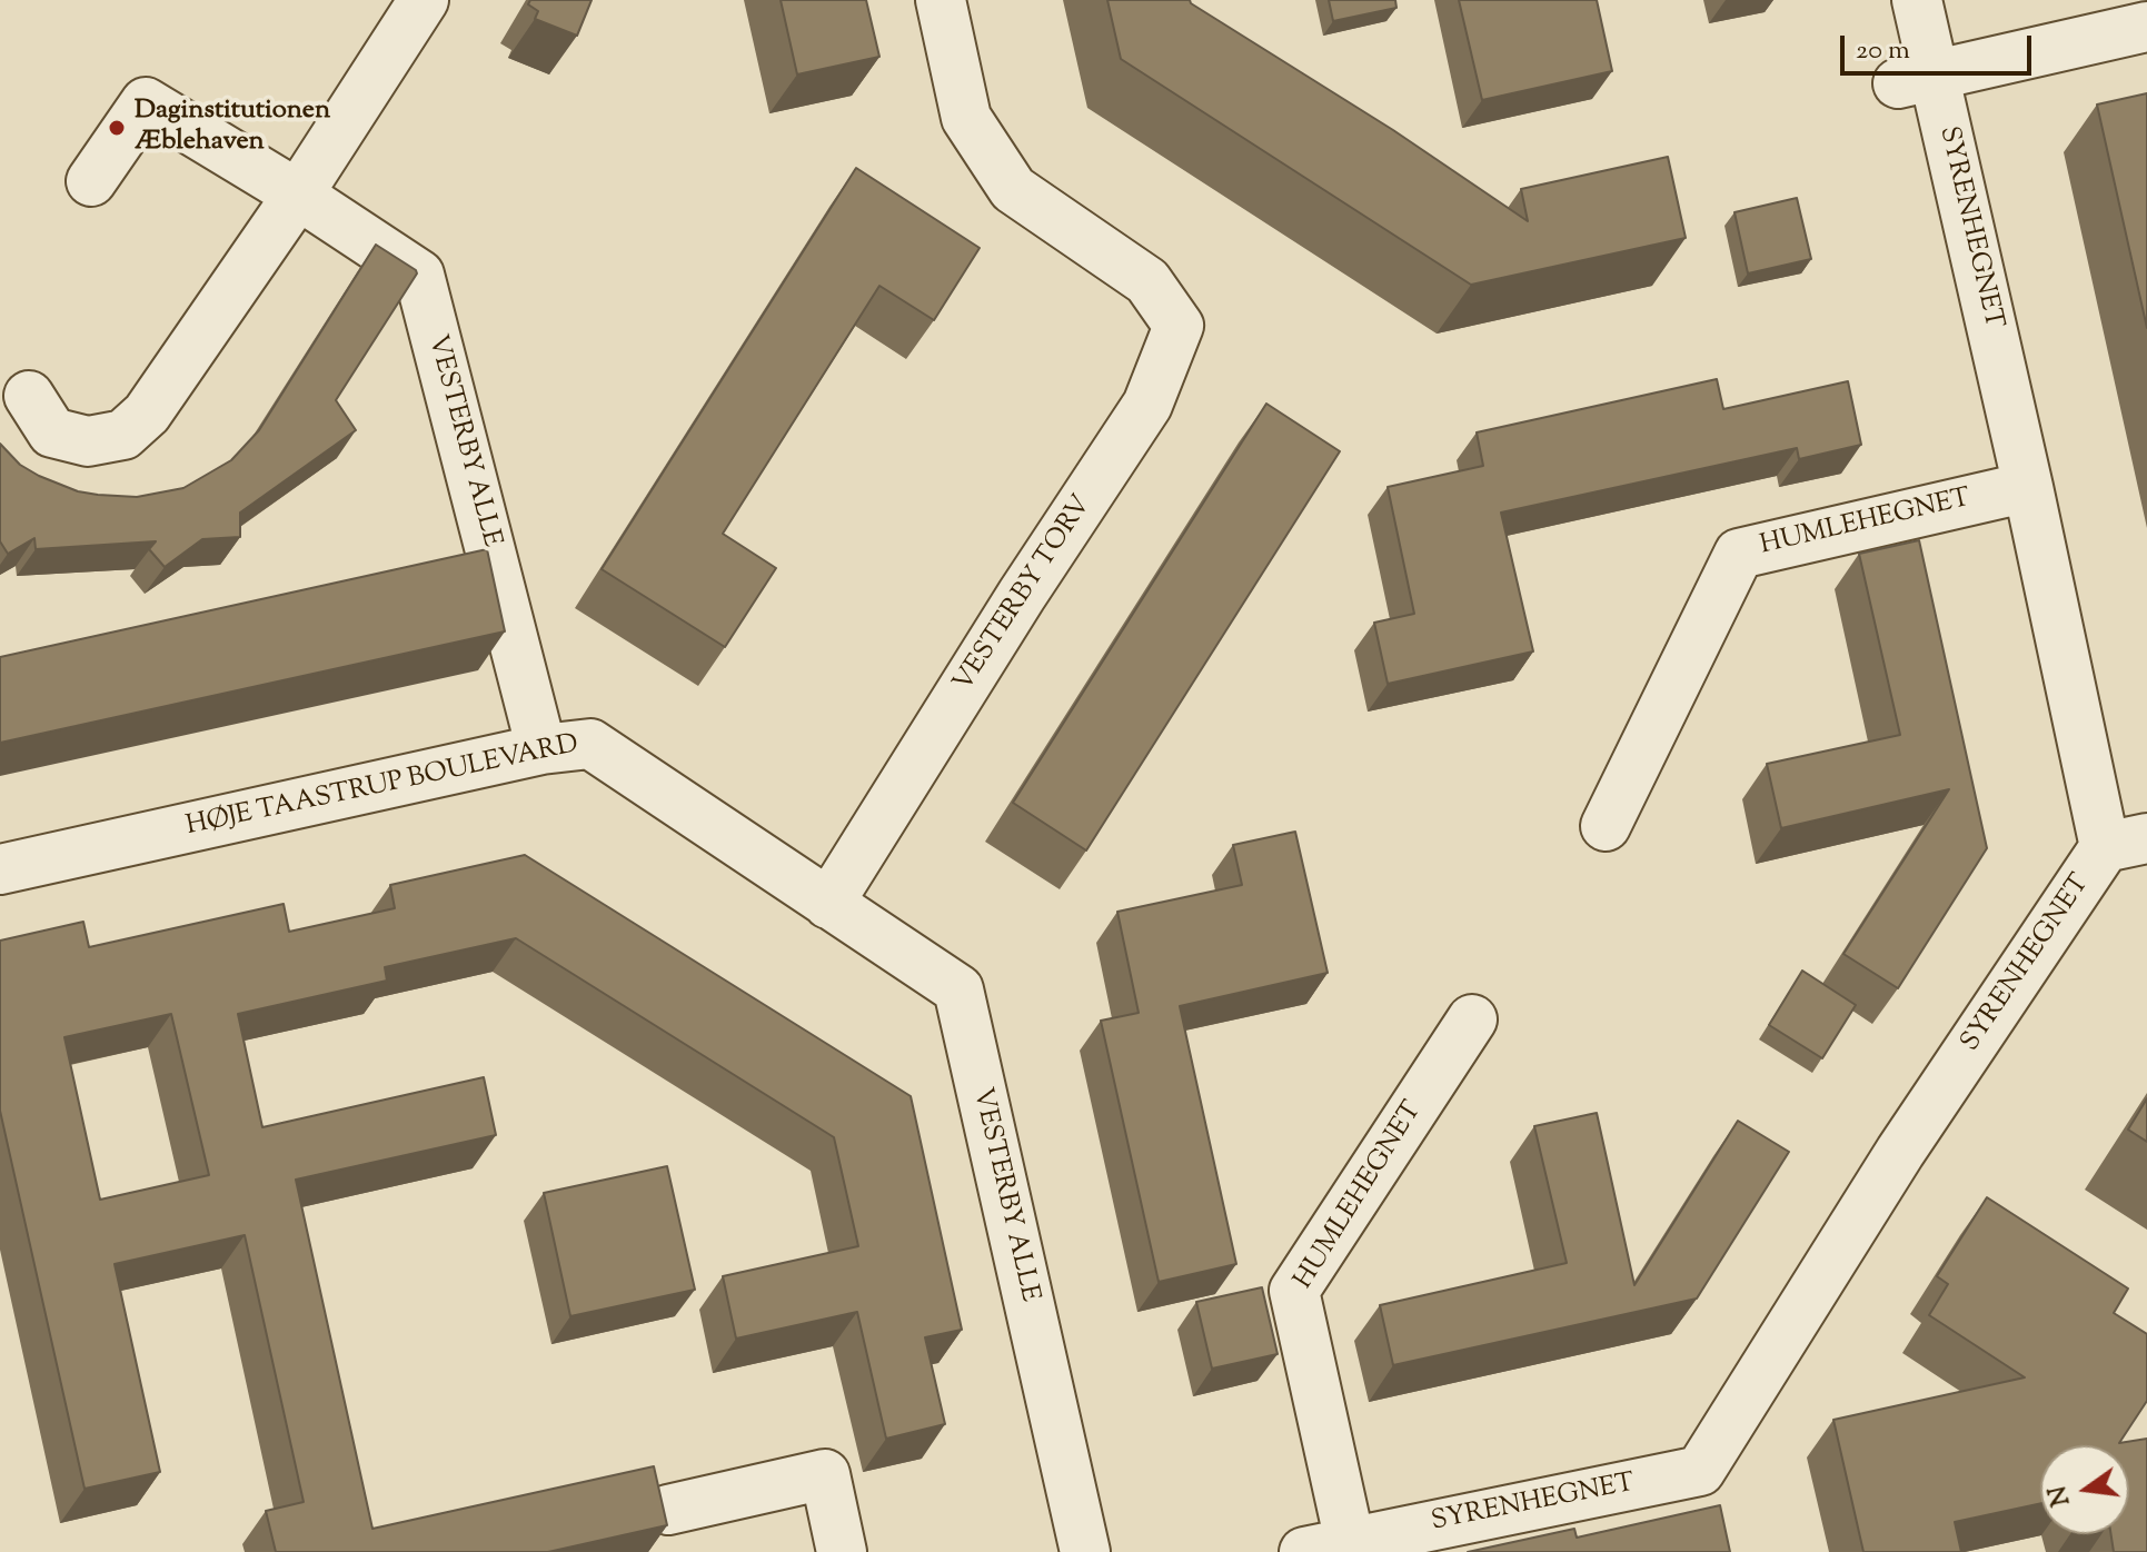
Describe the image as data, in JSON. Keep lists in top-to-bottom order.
{
  "streets": {
    "street": [
      "SYRENHEGNET",
      "VESTERBY ALLE",
      "HUMLEHEGNET",
      "VESTERBY TORV",
      "HØJE TAASTRUP BOULEVARD"
    ]
  },
  "crossings": [
    ["SYRENHEGNET", "HUMLEHEGNET"],
    ["VESTERBY ALLE", "VESTERBY TORV"],
    ["VESTERBY ALLE", "HØJE TAASTRUP BOULEVARD"],
    ["VESTERBY TORV", "HØJE TAASTRUP BOULEVARD"]
  ],
  "places": ["Daginstitutionen Æblehaven"],
  "scale_bar": "20 m",
  "north": "left"
}
